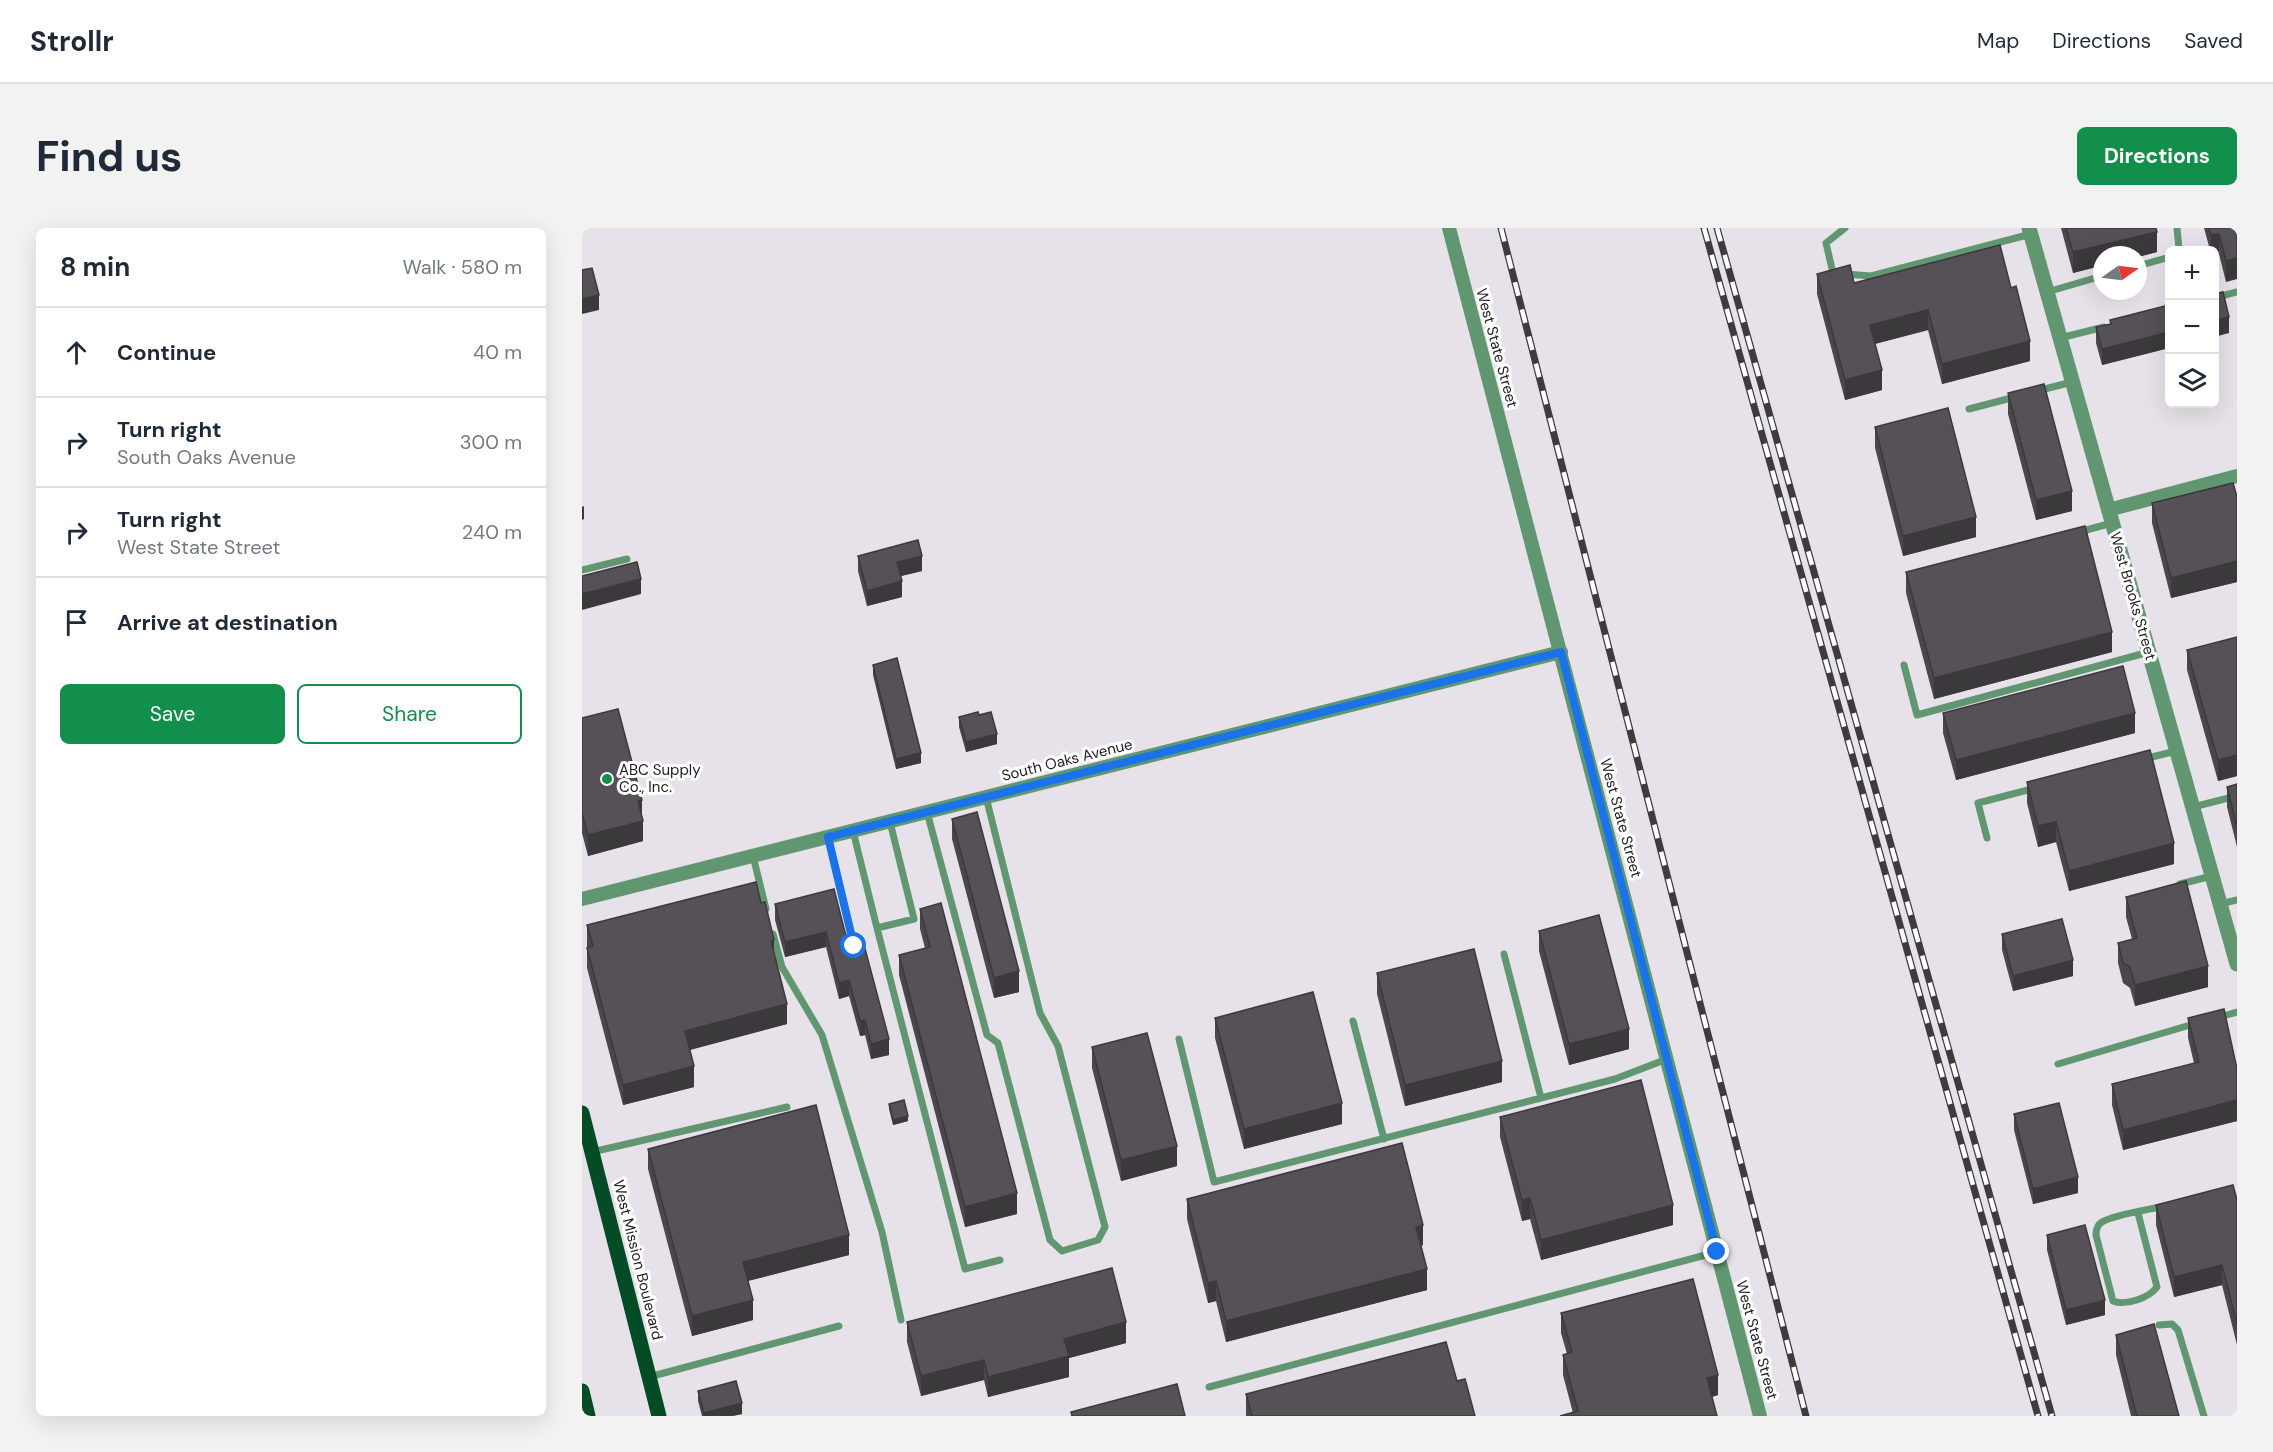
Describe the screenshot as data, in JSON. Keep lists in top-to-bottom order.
{
  "streets": {
    "main road": ["West Mission Boulevard"],
    "street": ["West State Street", "West Brooks Street", "South Oaks Avenue"]
  },
  "crossings": [
    ["West State Street", "South Oaks Avenue"]
  ],
  "places": ["ABC Supply Co., Inc."],
  "north": "right",
  "page": {
    "header": "Strollr",
    "nav": ["Map", "Directions", "Saved"],
    "buttons": [
      "Directions",
      ["Save", "Share"]
    ],
    "title": "Find us",
    "heading": ["8 min", "Walk · 580 m"],
    "map_buttons": ["+", "−"],
    "list": [
      ["Continue", "40 m"],
      ["Turn right", "South Oaks Avenue", "300 m"],
      ["Turn right", "West State Street", "240 m"],
      "Arrive at destination"
    ]
  }
}
